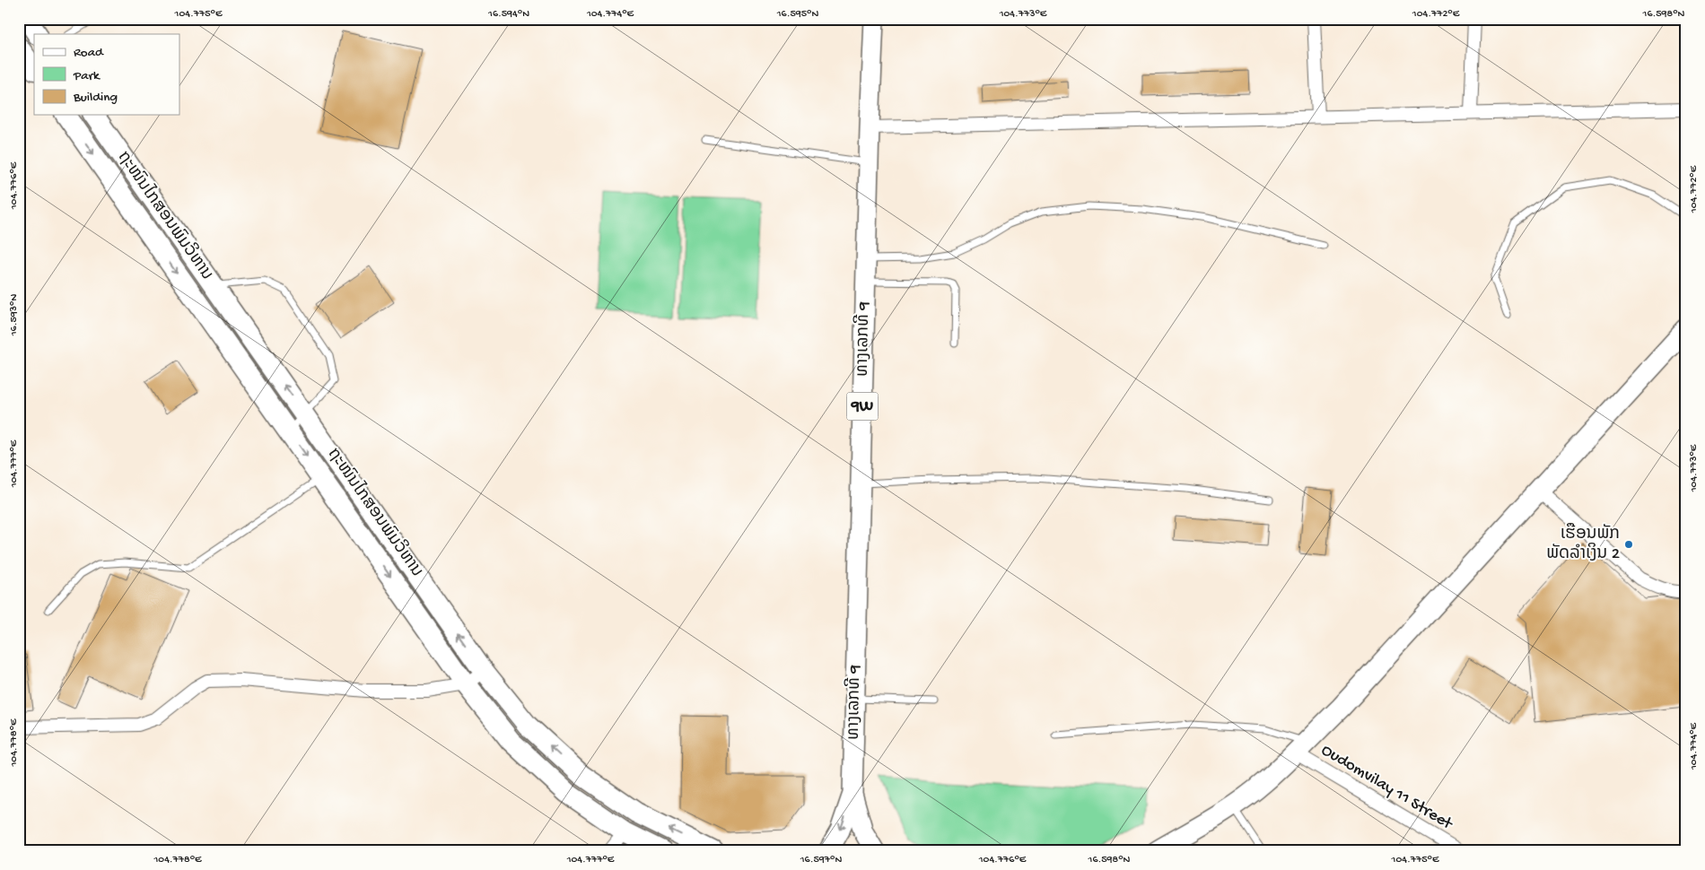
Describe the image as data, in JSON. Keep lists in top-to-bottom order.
{
  "streets": {
    "highway": ["ຖະໜົນໄກສອນພົມວິຫານ"],
    "main road": ["ທາງເລກທີ 9", "9W"],
    "street": ["Oudomvilay 11 Street"]
  },
  "places": ["ເຮືອນພັກ ພັດລຳເງິນ 2"],
  "legend": ["Road", "Park", "Building"],
  "coordinates": [
    "104.775°E",
    "16.594°N",
    "104.774°E",
    "16.595°N",
    "104.773°E",
    "104.772°E",
    "16.598°N",
    "104.776°E",
    "16.593°N",
    "104.777°E",
    "104.778°E",
    "16.597°N"
  ]
}
